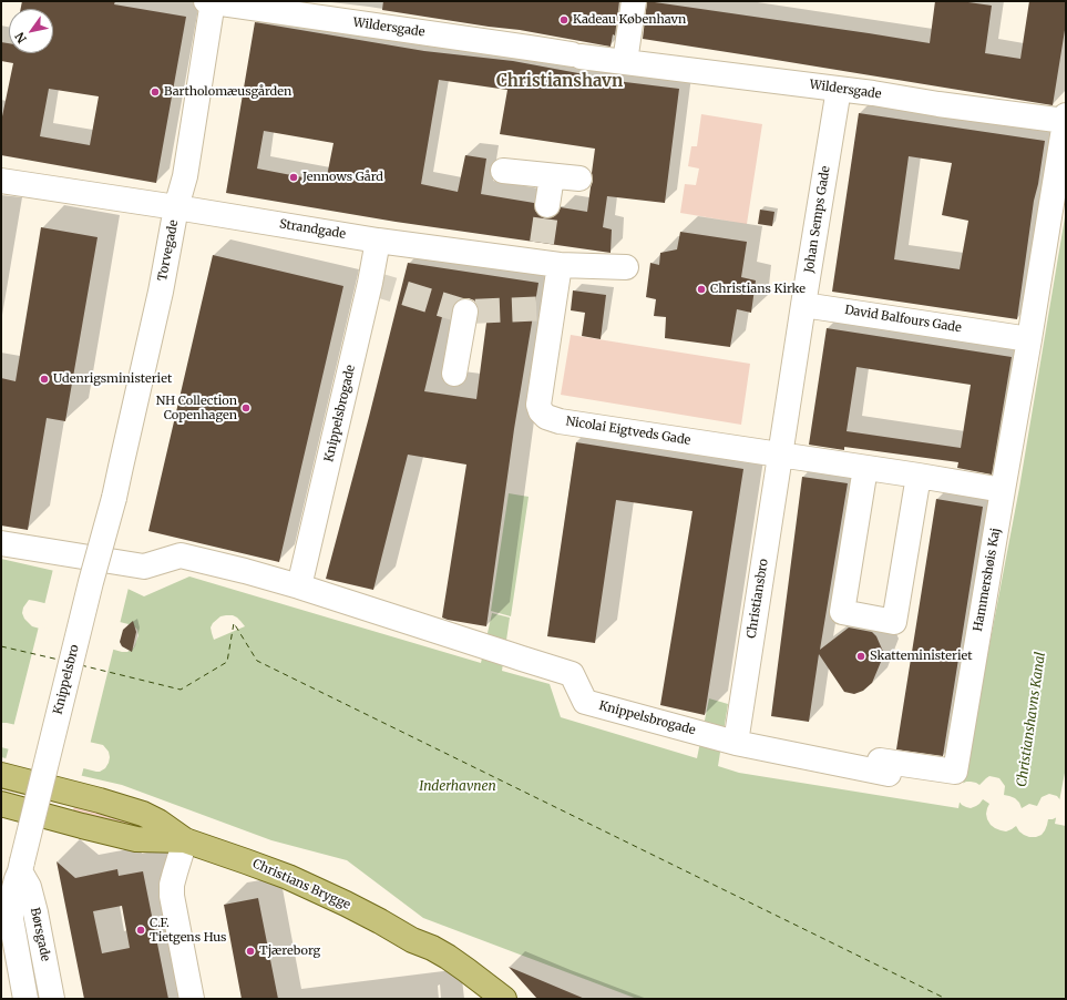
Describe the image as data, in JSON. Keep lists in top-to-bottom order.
{
  "streets": {
    "main road": ["Christians Brygge"],
    "street": [
      "Wildersgade",
      "Johan Semps Gade",
      "Strandgade",
      "Torvegade",
      "David Balfours Gade",
      "Knippelsbrogade",
      "Nicolai Eigtveds Gade",
      "Hammershøis Kaj",
      "Christiansbro",
      "Knippelsbro",
      "Børsgade"
    ]
  },
  "crossings": [
    ["Wildersgade", "Johan Semps Gade"],
    ["Wildersgade", "Torvegade"],
    ["Wildersgade", "Hammershøis Kaj"],
    ["Johan Semps Gade", "David Balfours Gade"],
    ["Johan Semps Gade", "Nicolai Eigtveds Gade"],
    ["Johan Semps Gade", "Christiansbro"],
    ["Strandgade", "Torvegade"],
    ["Strandgade", "Knippelsbrogade"],
    ["Strandgade", "Nicolai Eigtveds Gade"],
    ["Torvegade", "Knippelsbro"],
    ["David Balfours Gade", "Hammershøis Kaj"],
    ["Knippelsbrogade", "Hammershøis Kaj"],
    ["Knippelsbrogade", "Christiansbro"],
    ["Nicolai Eigtveds Gade", "Hammershøis Kaj"],
    ["Nicolai Eigtveds Gade", "Christiansbro"],
    ["Knippelsbro", "Børsgade"]
  ],
  "districts": ["Christianshavn"],
  "water": ["Christianshavns Kanal", "Inderhavnen"],
  "places": [
    "Kadeau København",
    "Bartholomæusgården",
    "Jennows Gård",
    "Christians Kirke",
    "Udenrigsministeriet",
    "NH Collection Copenhagen",
    "Skatteministeriet",
    "C.F. Tietgens Hus",
    "Tjæreborg"
  ],
  "north": "bottom left"
}
